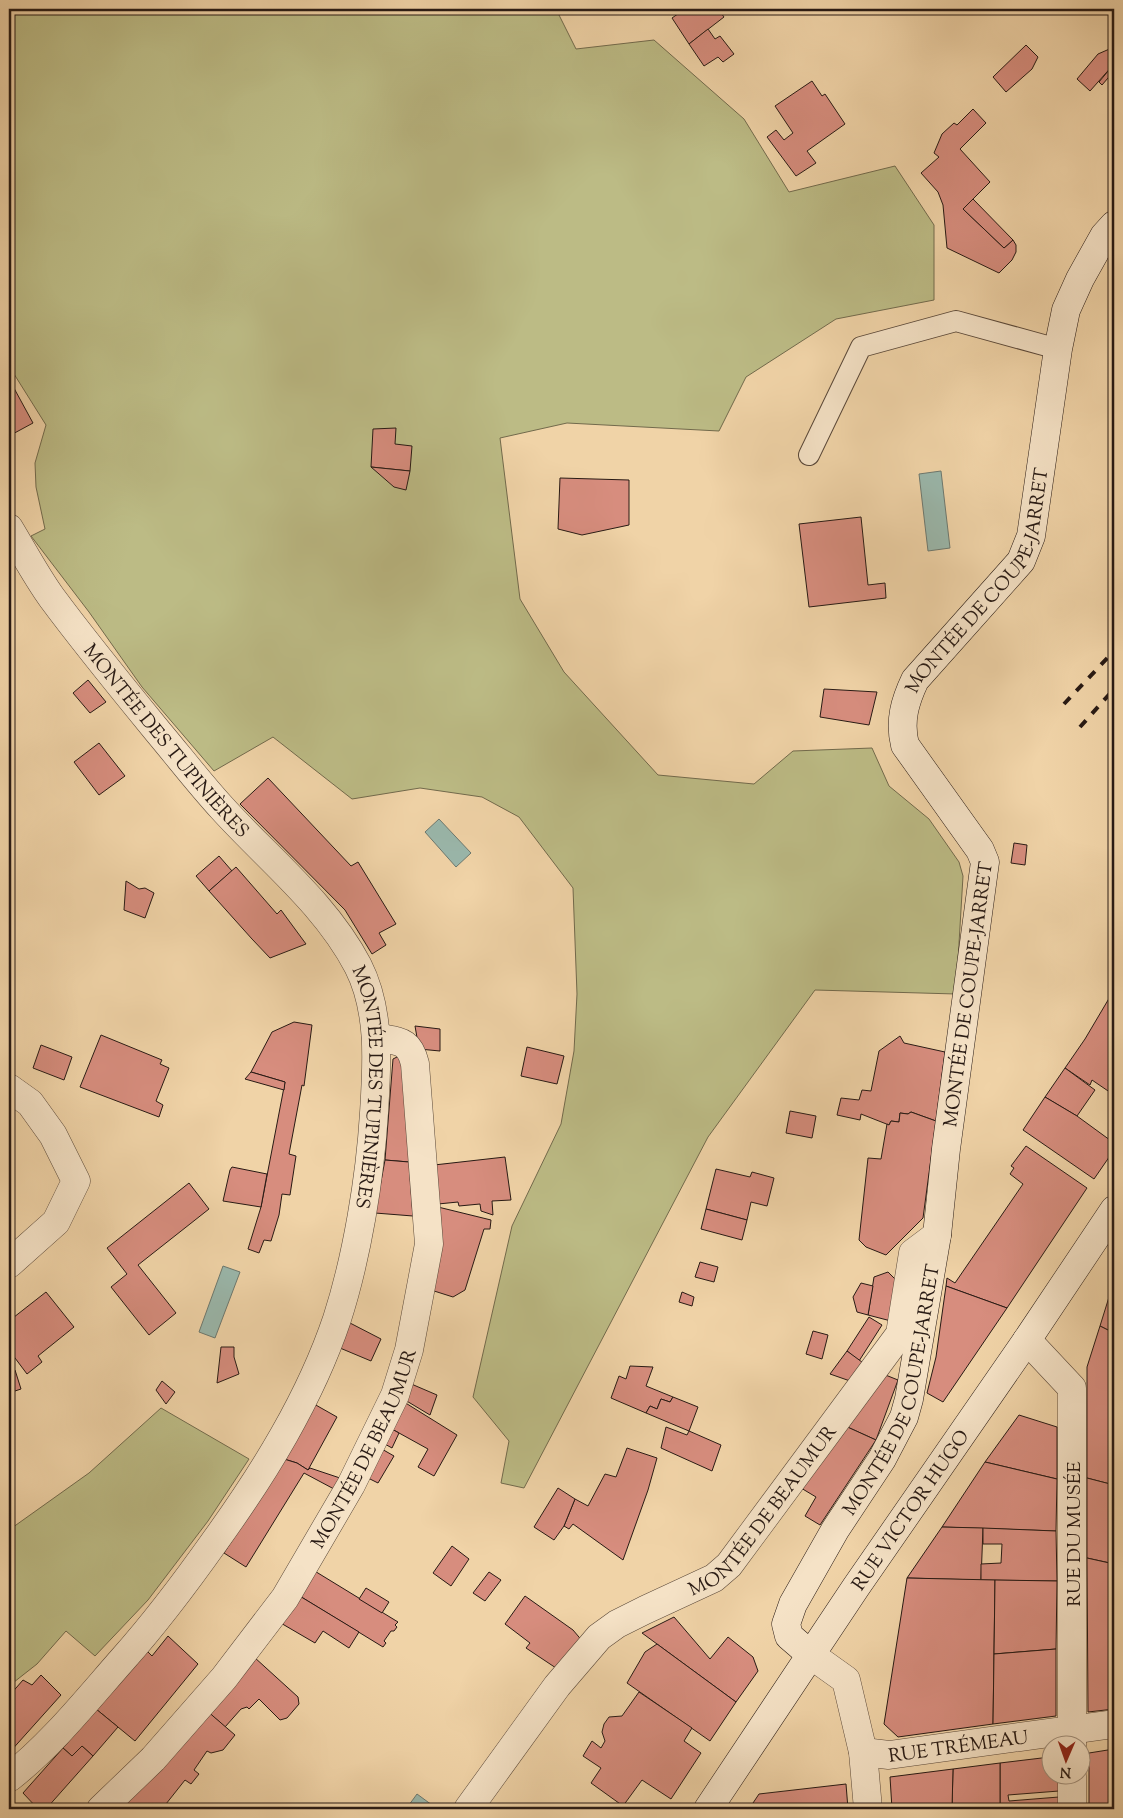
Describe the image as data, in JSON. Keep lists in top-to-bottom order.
{
  "streets": {
    "street": [
      "MONTÉE DE COUPE-JARRET",
      "MONTÉE DES TUPINIÈRES",
      "MONTÉE DE BEAUMUR",
      "RUE VICTOR HUGO",
      "RUE DU MUSÉE",
      "RUE TRÉMEAU"
    ]
  },
  "crossings": [
    ["MONTÉE DE COUPE-JARRET", "MONTÉE DE BEAUMUR"],
    ["MONTÉE DE COUPE-JARRET", "RUE VICTOR HUGO"],
    ["MONTÉE DE COUPE-JARRET", "RUE TRÉMEAU"],
    ["MONTÉE DES TUPINIÈRES", "MONTÉE DE BEAUMUR"],
    ["RUE VICTOR HUGO", "RUE DU MUSÉE"]
  ],
  "north": "bottom"
}
